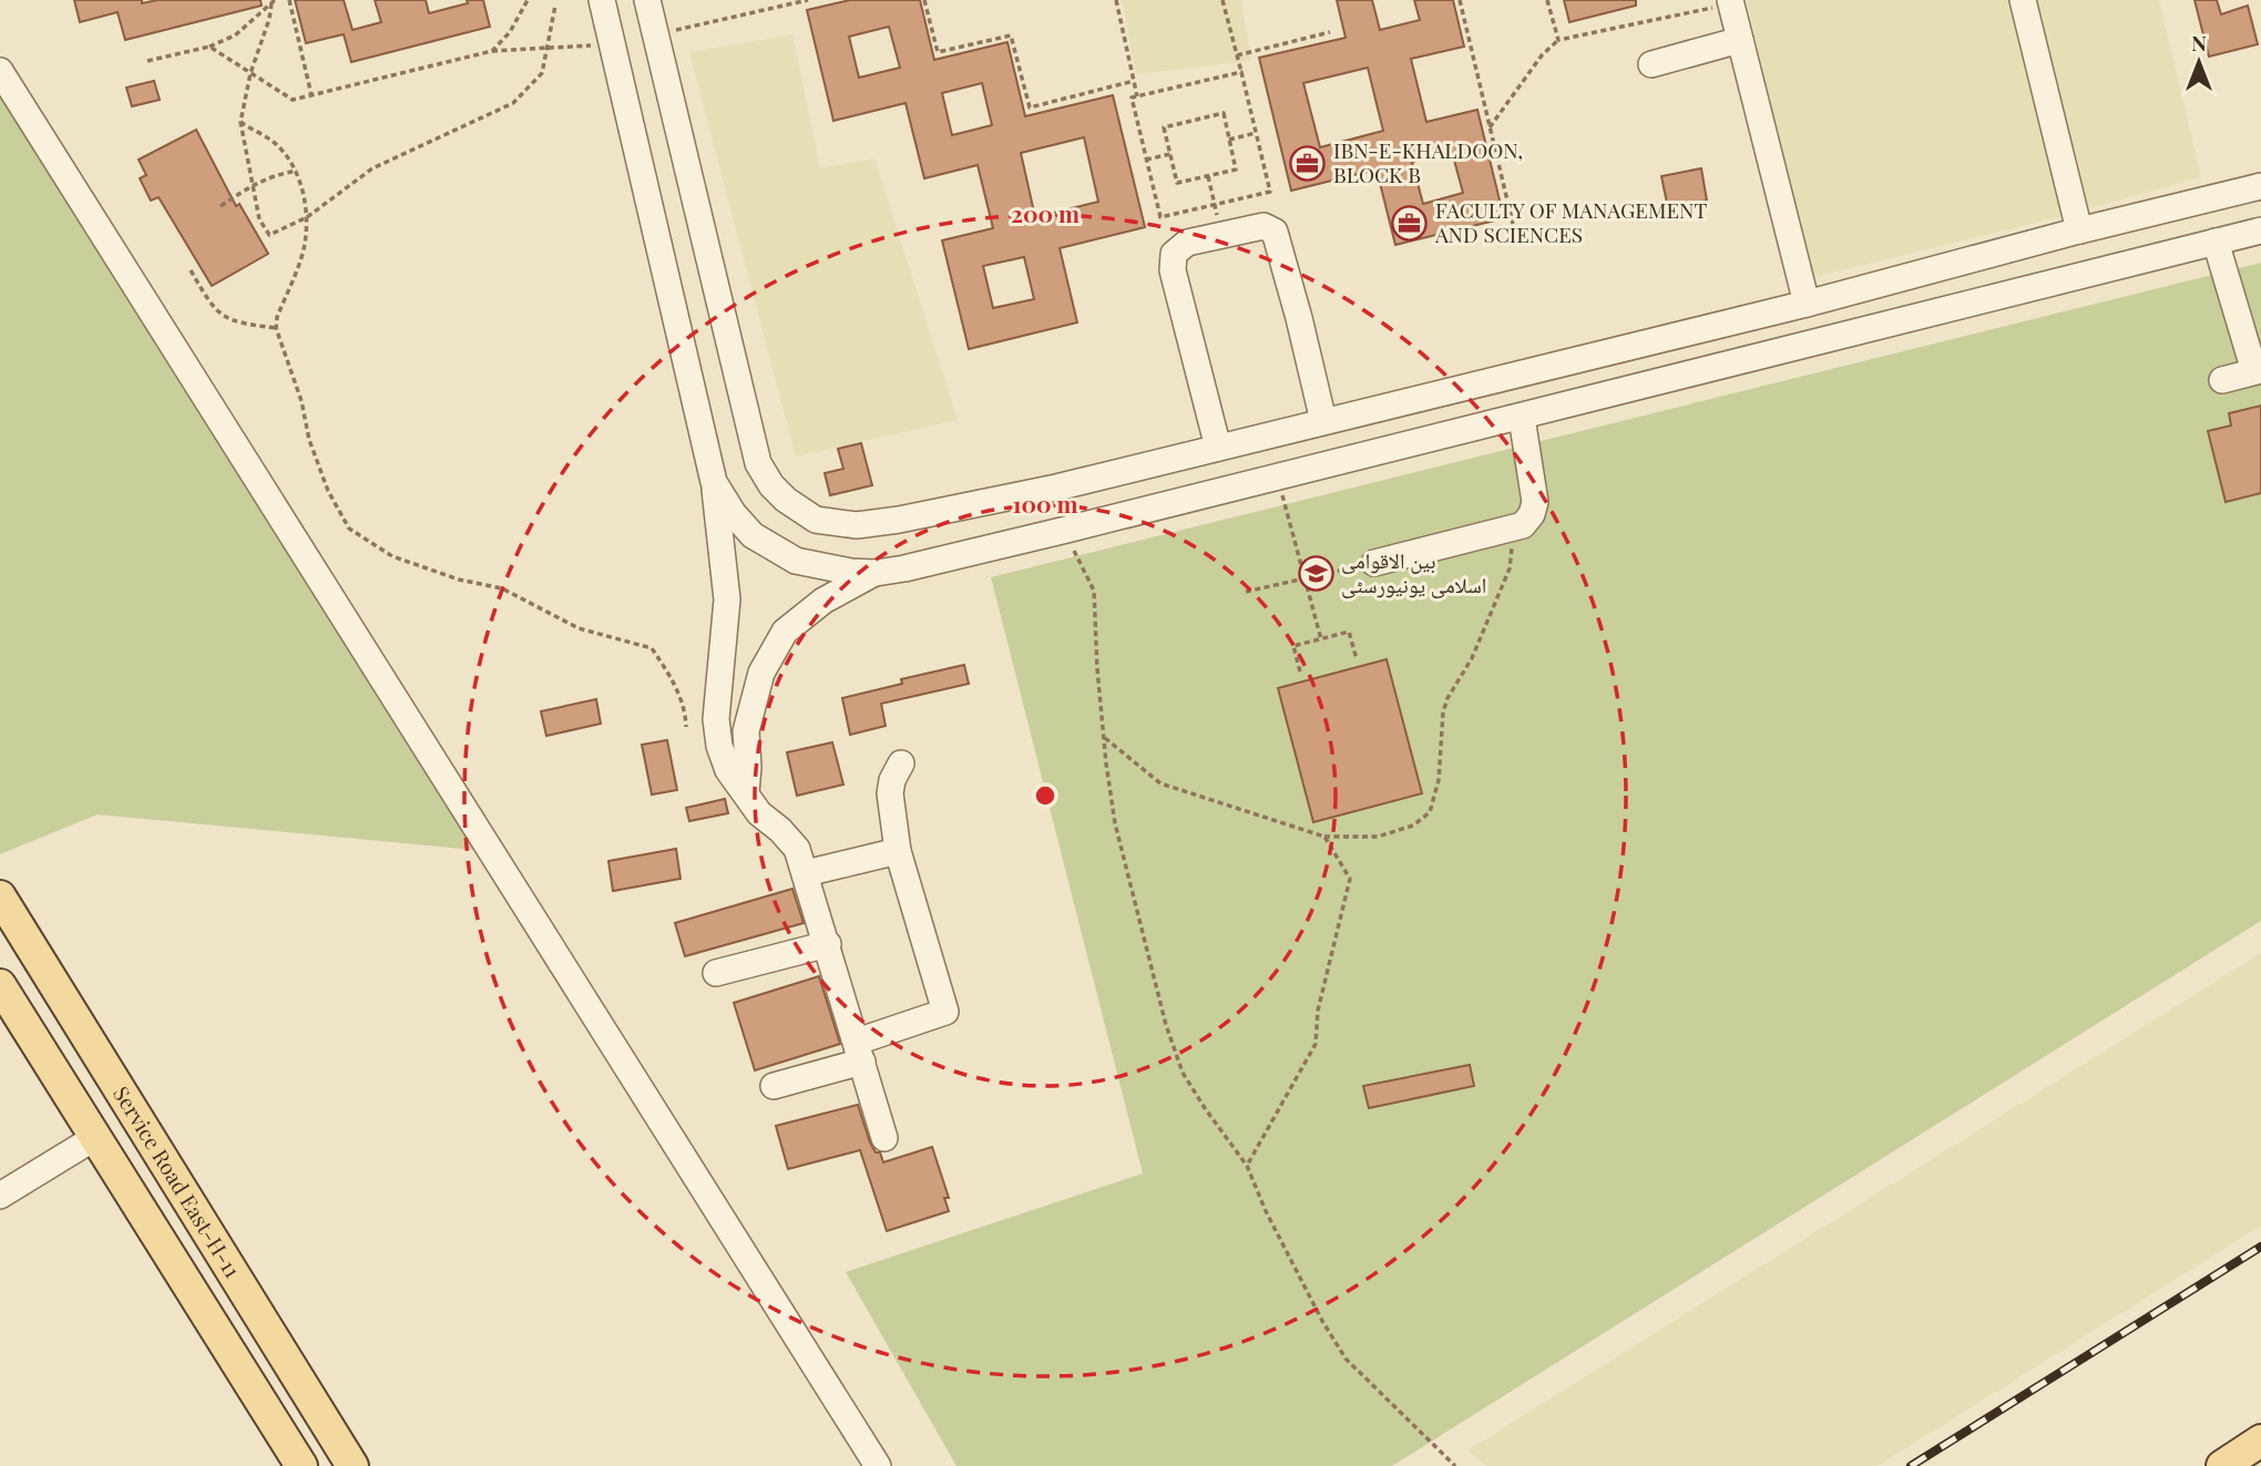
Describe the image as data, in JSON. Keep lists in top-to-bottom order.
{
  "streets": {
    "main road": ["Service Road East-H-11"]
  },
  "places": {
    "office": ["IBN-E-KHALDOON, BLOCK B", "FACULTY OF MANAGEMENT AND SCIENCES"],
    "school or university": ["بین الاقوامی اسلامی یونیورسٹی"]
  },
  "north": "top",
  "rings": ["200 m", "100 m"]
}
